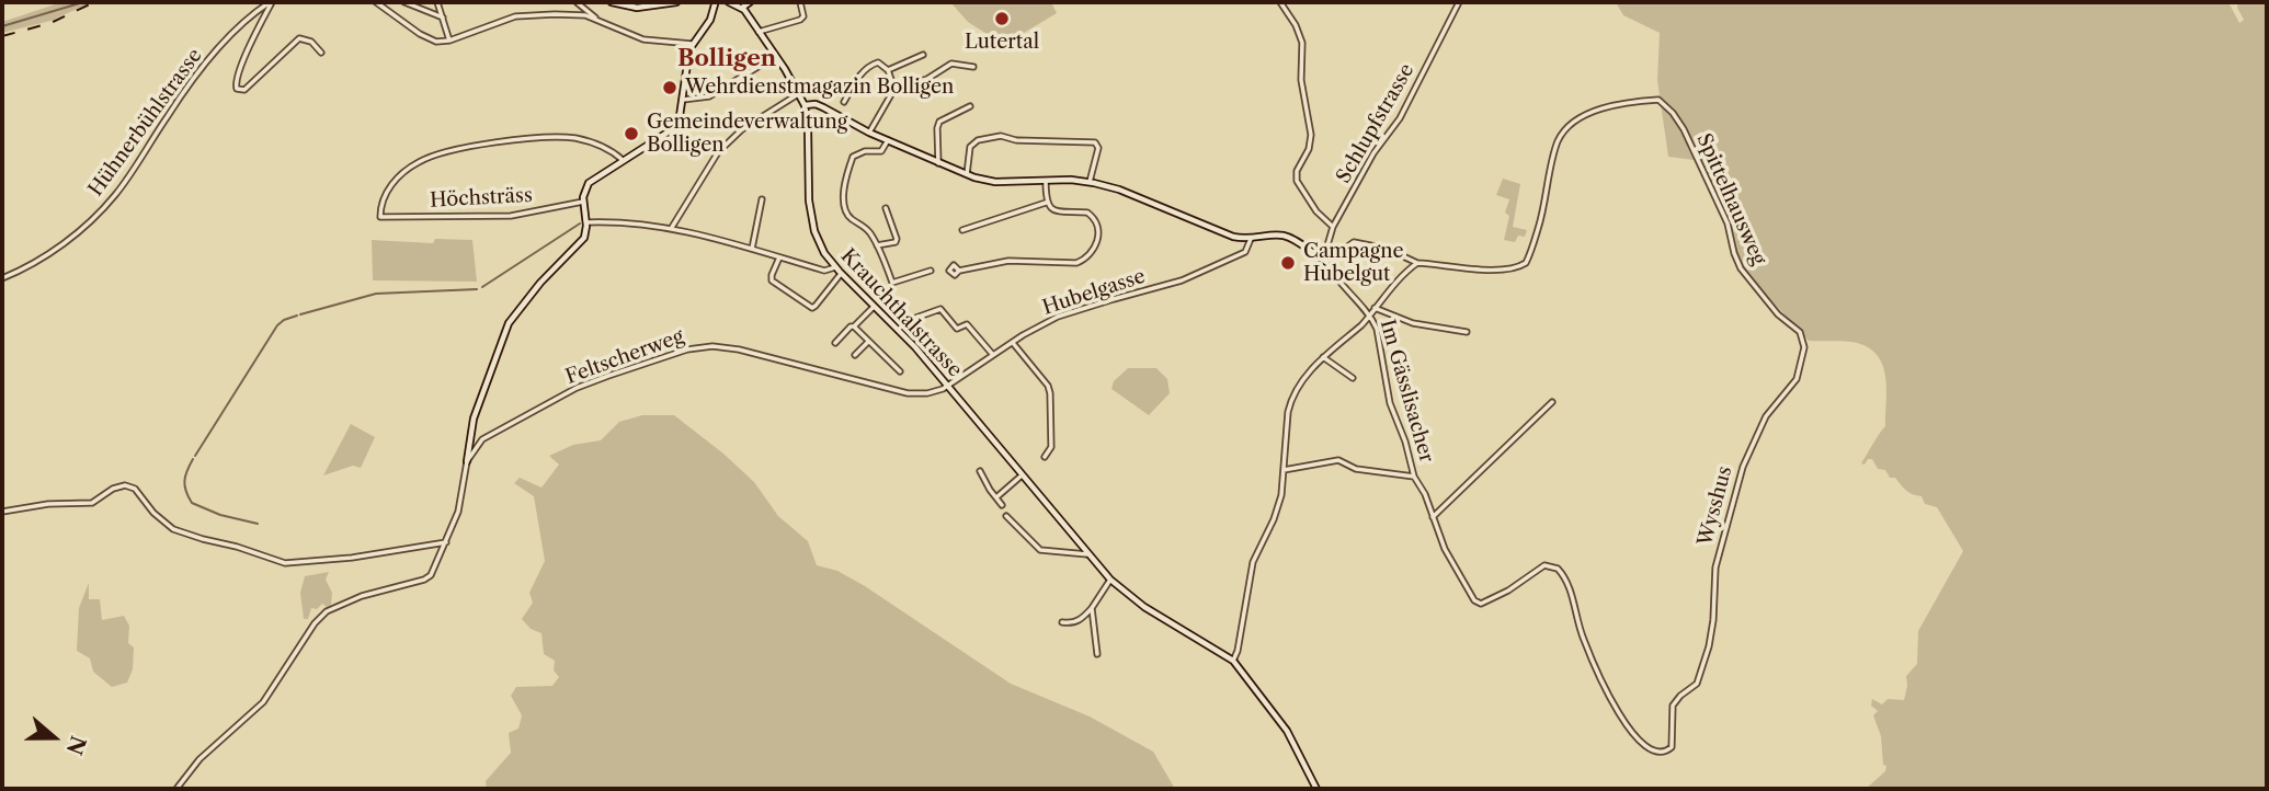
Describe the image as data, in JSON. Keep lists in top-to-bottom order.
{
  "streets": {
    "street": [
      "Hühnerbühlstrasse",
      "Schlupfstrasse",
      "Höchsträss",
      "Spittelhausweg",
      "Hubelgasse",
      "Krauchthalstrasse",
      "Feltscherweg",
      "Im Gässlisacher",
      "Wysshus"
    ]
  },
  "crossings": [
    ["Spittelhausweg", "Wysshus"],
    ["Hubelgasse", "Krauchthalstrasse"],
    ["Hubelgasse", "Feltscherweg"],
    ["Krauchthalstrasse", "Feltscherweg"],
    ["Im Gässlisacher", "Wysshus"]
  ],
  "districts": ["Bolligen"],
  "places": [
    "Lutertal",
    "Wehrdienstmagazin Bolligen",
    "Gemeindeverwaltung Bolligen",
    "Campagne Hubelgut"
  ],
  "north": "right"
}
